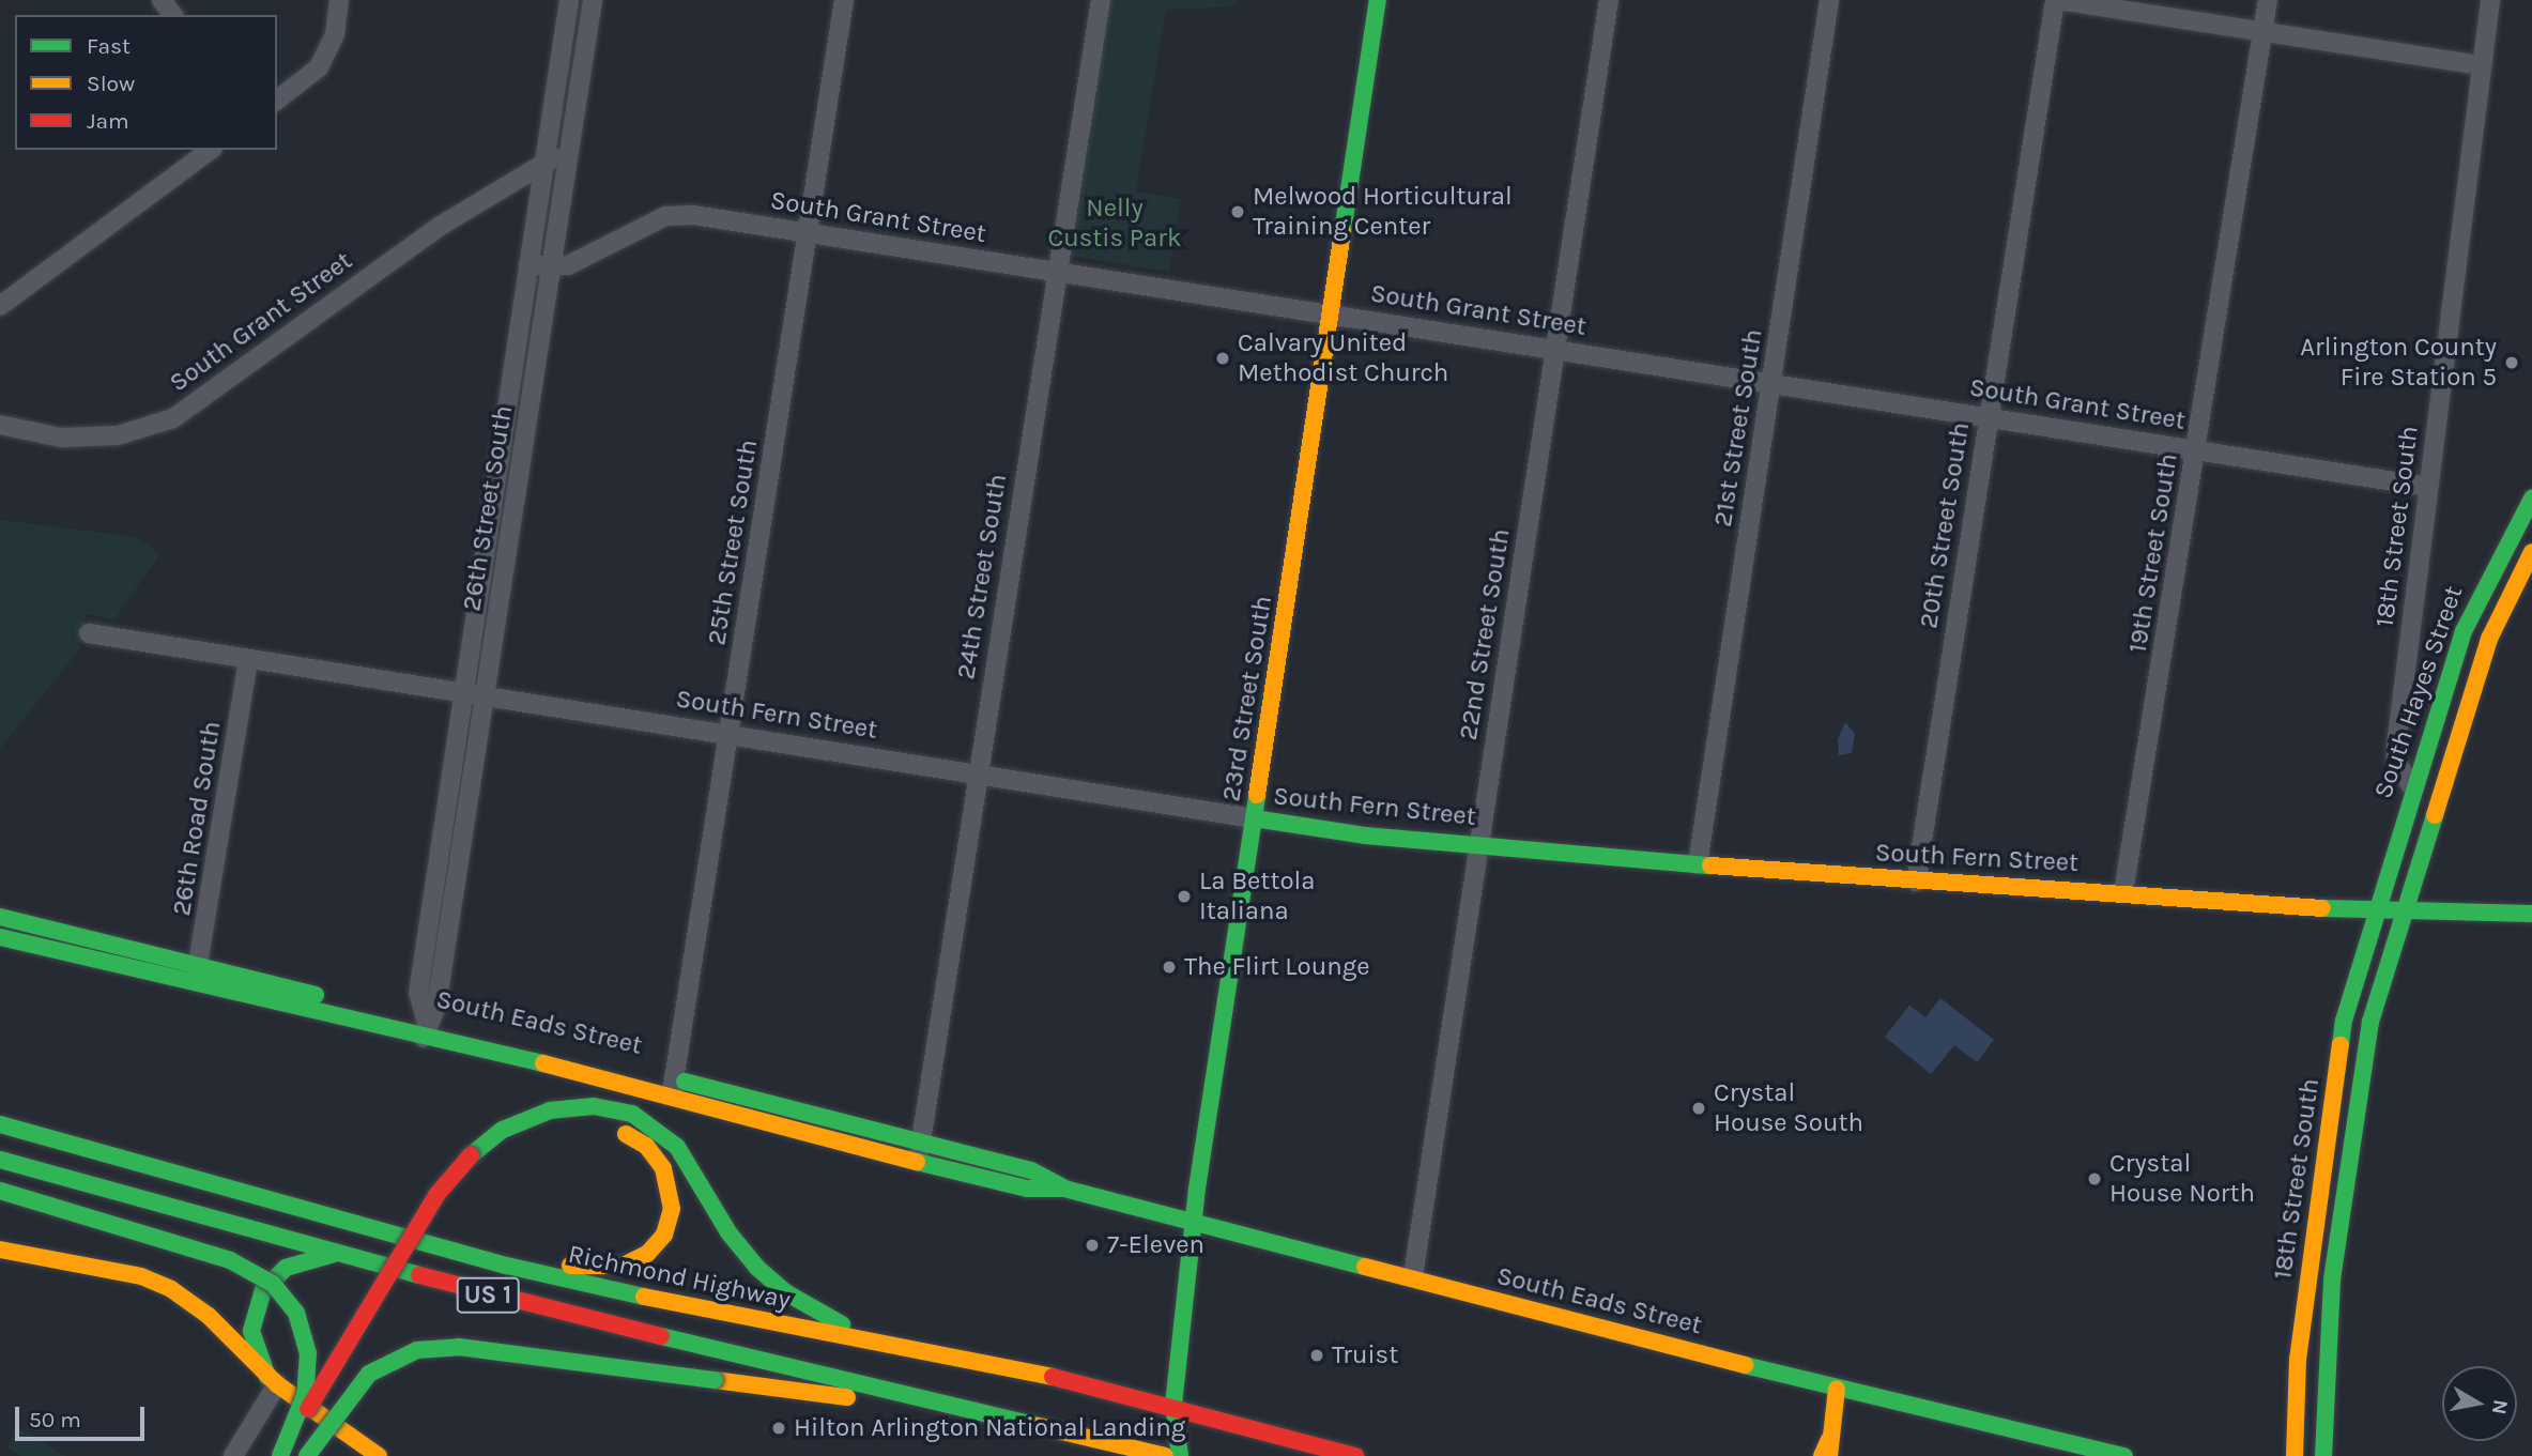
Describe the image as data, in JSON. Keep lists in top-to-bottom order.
{
  "streets": {
    "main road": [
      "18th Street South",
      "South Hayes Street",
      "23rd Street South",
      "South Fern Street",
      "South Eads Street",
      "Richmond Highway",
      "US 1"
    ],
    "street": [
      "South Grant Street",
      "21st Street South",
      "26th Street South",
      "20th Street South",
      "25th Street South",
      "19th Street South",
      "24th Street South",
      "22nd Street South",
      "26th Road South"
    ]
  },
  "crossings": [
    ["South Grant Street", "21st Street South"],
    ["South Grant Street", "26th Street South"],
    ["South Grant Street", "20th Street South"],
    ["South Grant Street", "18th Street South"],
    ["South Grant Street", "25th Street South"],
    ["South Grant Street", "19th Street South"],
    ["South Grant Street", "24th Street South"],
    ["South Grant Street", "22nd Street South"],
    ["South Grant Street", "23rd Street South"],
    ["21st Street South", "South Fern Street"],
    ["26th Street South", "South Fern Street"],
    ["26th Street South", "South Eads Street"],
    ["20th Street South", "South Fern Street"],
    ["18th Street South", "South Hayes Street"],
    ["18th Street South", "South Fern Street"],
    ["25th Street South", "South Fern Street"],
    ["25th Street South", "South Eads Street"],
    ["19th Street South", "South Fern Street"],
    ["24th Street South", "South Fern Street"],
    ["24th Street South", "South Eads Street"],
    ["22nd Street South", "South Fern Street"],
    ["22nd Street South", "South Eads Street"],
    ["South Hayes Street", "South Fern Street"],
    ["23rd Street South", "South Fern Street"],
    ["23rd Street South", "South Eads Street"],
    ["23rd Street South", "Richmond Highway"],
    ["23rd Street South", "US 1"],
    ["South Fern Street", "26th Road South"],
    ["26th Road South", "South Eads Street"]
  ],
  "parks": ["Nelly Custis Park"],
  "places": [
    "Melwood Horticultural Training Center",
    "Calvary United Methodist Church",
    "Arlington County Fire Station 5",
    "La Bettola Italiana",
    "The Flirt Lounge",
    "Crystal House South",
    "Crystal House North",
    "7-Eleven",
    "Truist",
    "Hilton Arlington National Landing"
  ],
  "legend": ["Fast", "Slow", "Jam"],
  "scale_bar": "50 m",
  "north": "right"
}
